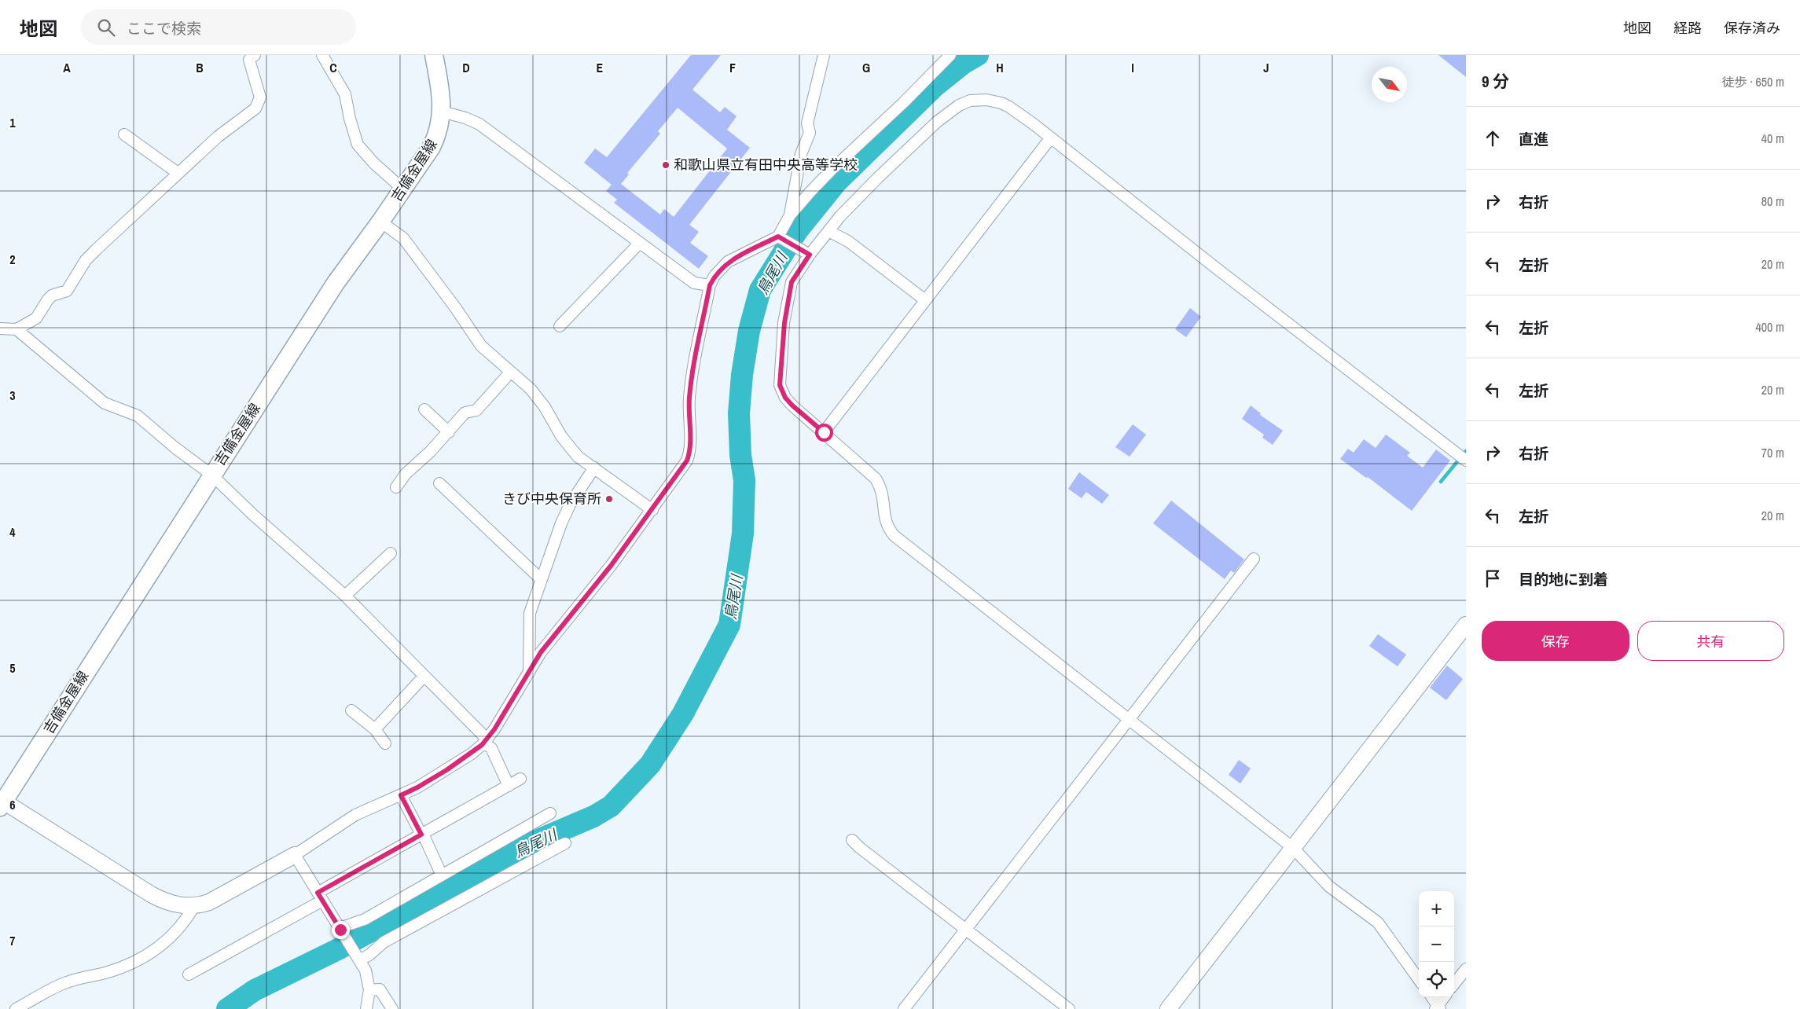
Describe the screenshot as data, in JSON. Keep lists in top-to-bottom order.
{
  "streets": {
    "main road": ["吉備金屋線"]
  },
  "water": ["鳥尾川"],
  "places": ["和歌山県立有田中央高等学校", "きび中央保育所"],
  "north": "bottom right",
  "page": {
    "header": "地図",
    "search": "ここで検索",
    "nav": ["地図", "経路", "保存済み"],
    "heading": ["9 分", "徒歩 · 650 m"],
    "list": [
      ["直進", "40 m"],
      ["右折", "80 m"],
      ["左折", "20 m"],
      ["左折", "400 m"],
      ["左折", "20 m"],
      ["右折", "70 m"],
      ["左折", "20 m"],
      "目的地に到着"
    ],
    "buttons": ["保存", "共有"],
    "map_buttons": ["+", "−"]
  },
  "grid": {
    "columns": [
      "A",
      "B",
      "C",
      "D",
      "E",
      "F",
      "G",
      "H",
      "I",
      "J"
    ],
    "rows": [
      "1",
      "2",
      "3",
      "4",
      "5",
      "6",
      "7"
    ]
  }
}
